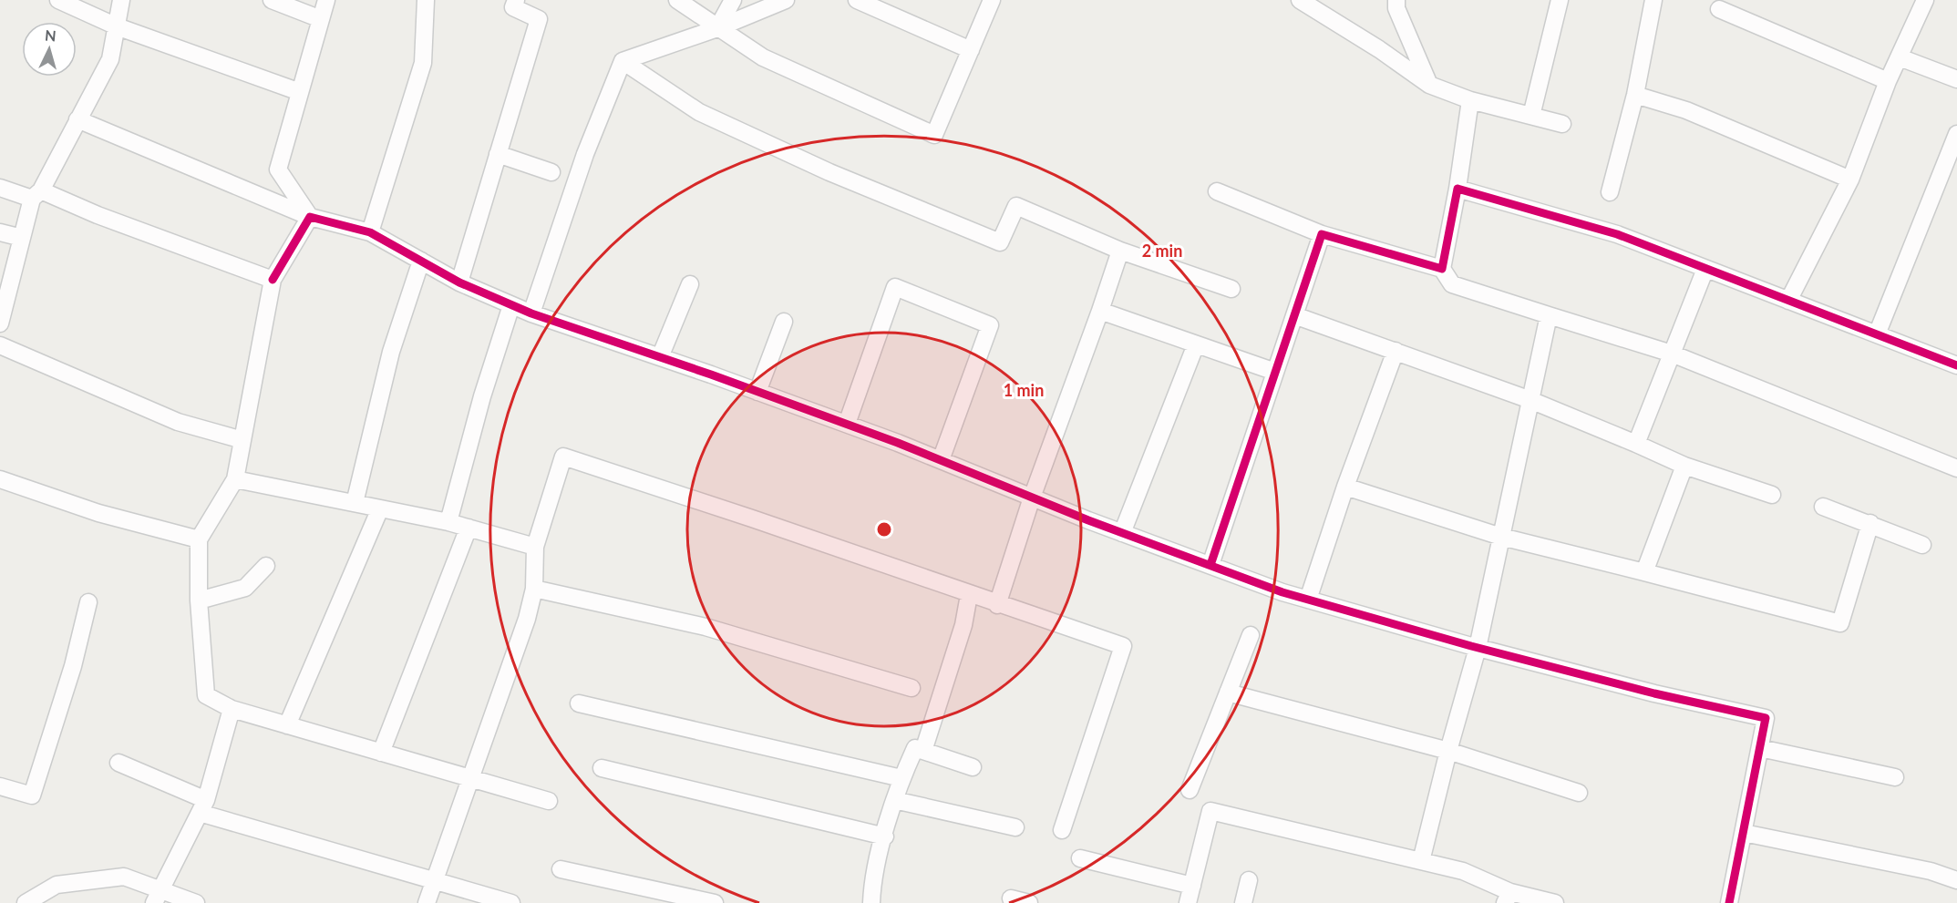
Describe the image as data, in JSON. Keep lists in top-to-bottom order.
{
  "north": "top",
  "rings": ["2 min", "1 min"]
}
